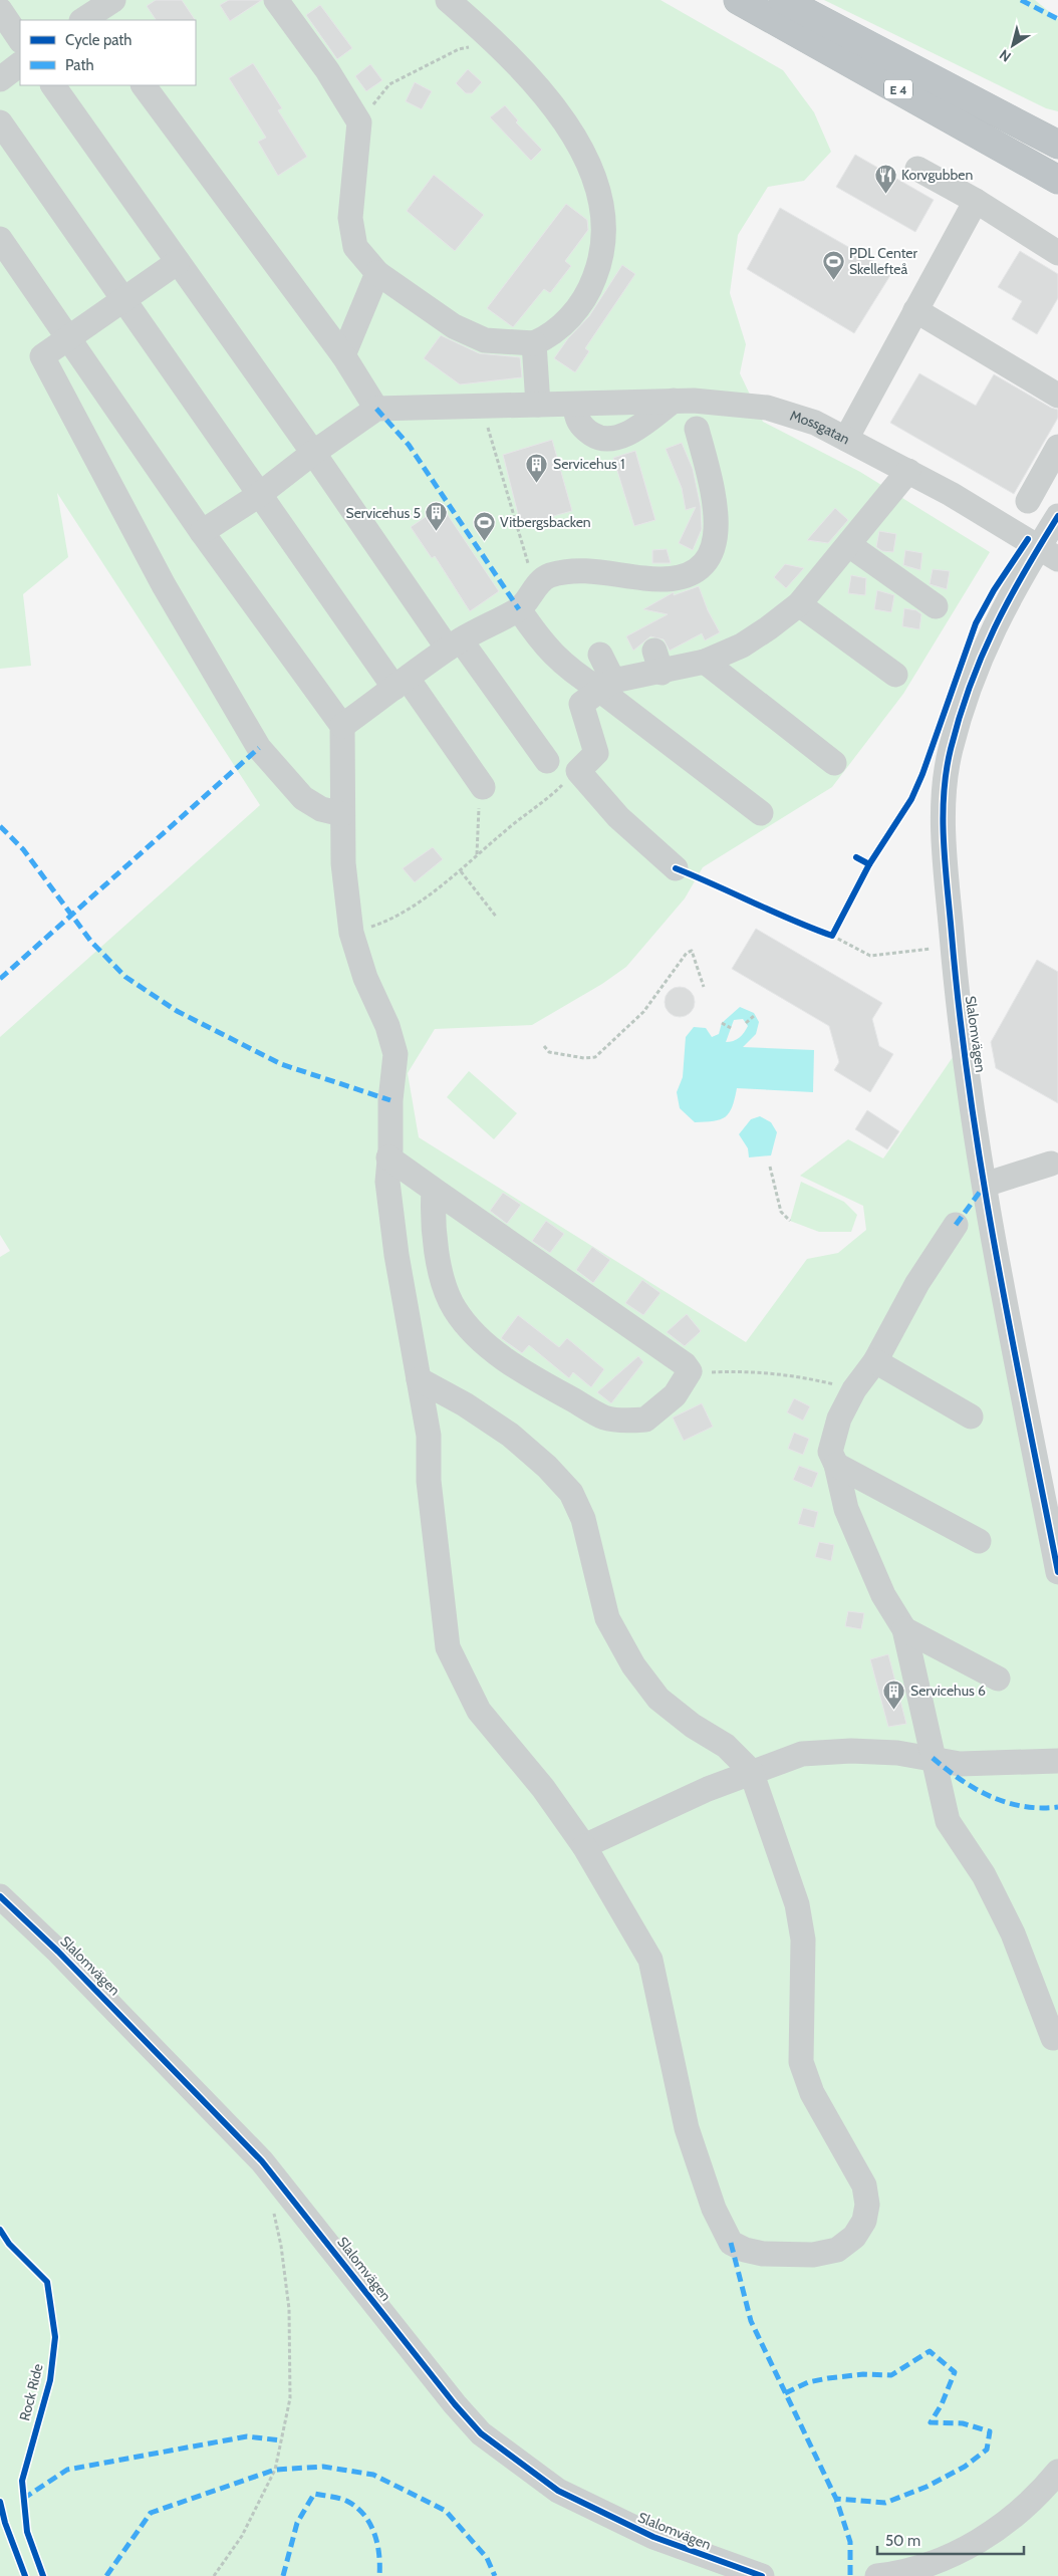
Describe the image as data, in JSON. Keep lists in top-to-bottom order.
{
  "streets": {
    "highway": ["E 4"],
    "street": ["Mossgatan", "Slalomvägen"],
    "cycle path": ["Rock Ride"]
  },
  "crossings": [
    ["Mossgatan", "Slalomvägen"]
  ],
  "places": {
    "restaurant": ["Korvgubben"],
    "sports": ["PDL Center Skellefteå", "Vitbergsbacken"],
    "building": ["Servicehus 1", "Servicehus 5", "Servicehus 6"]
  },
  "legend": ["Cycle path", "Path"],
  "scale_bar": "50 m",
  "north": "bottom left"
}
